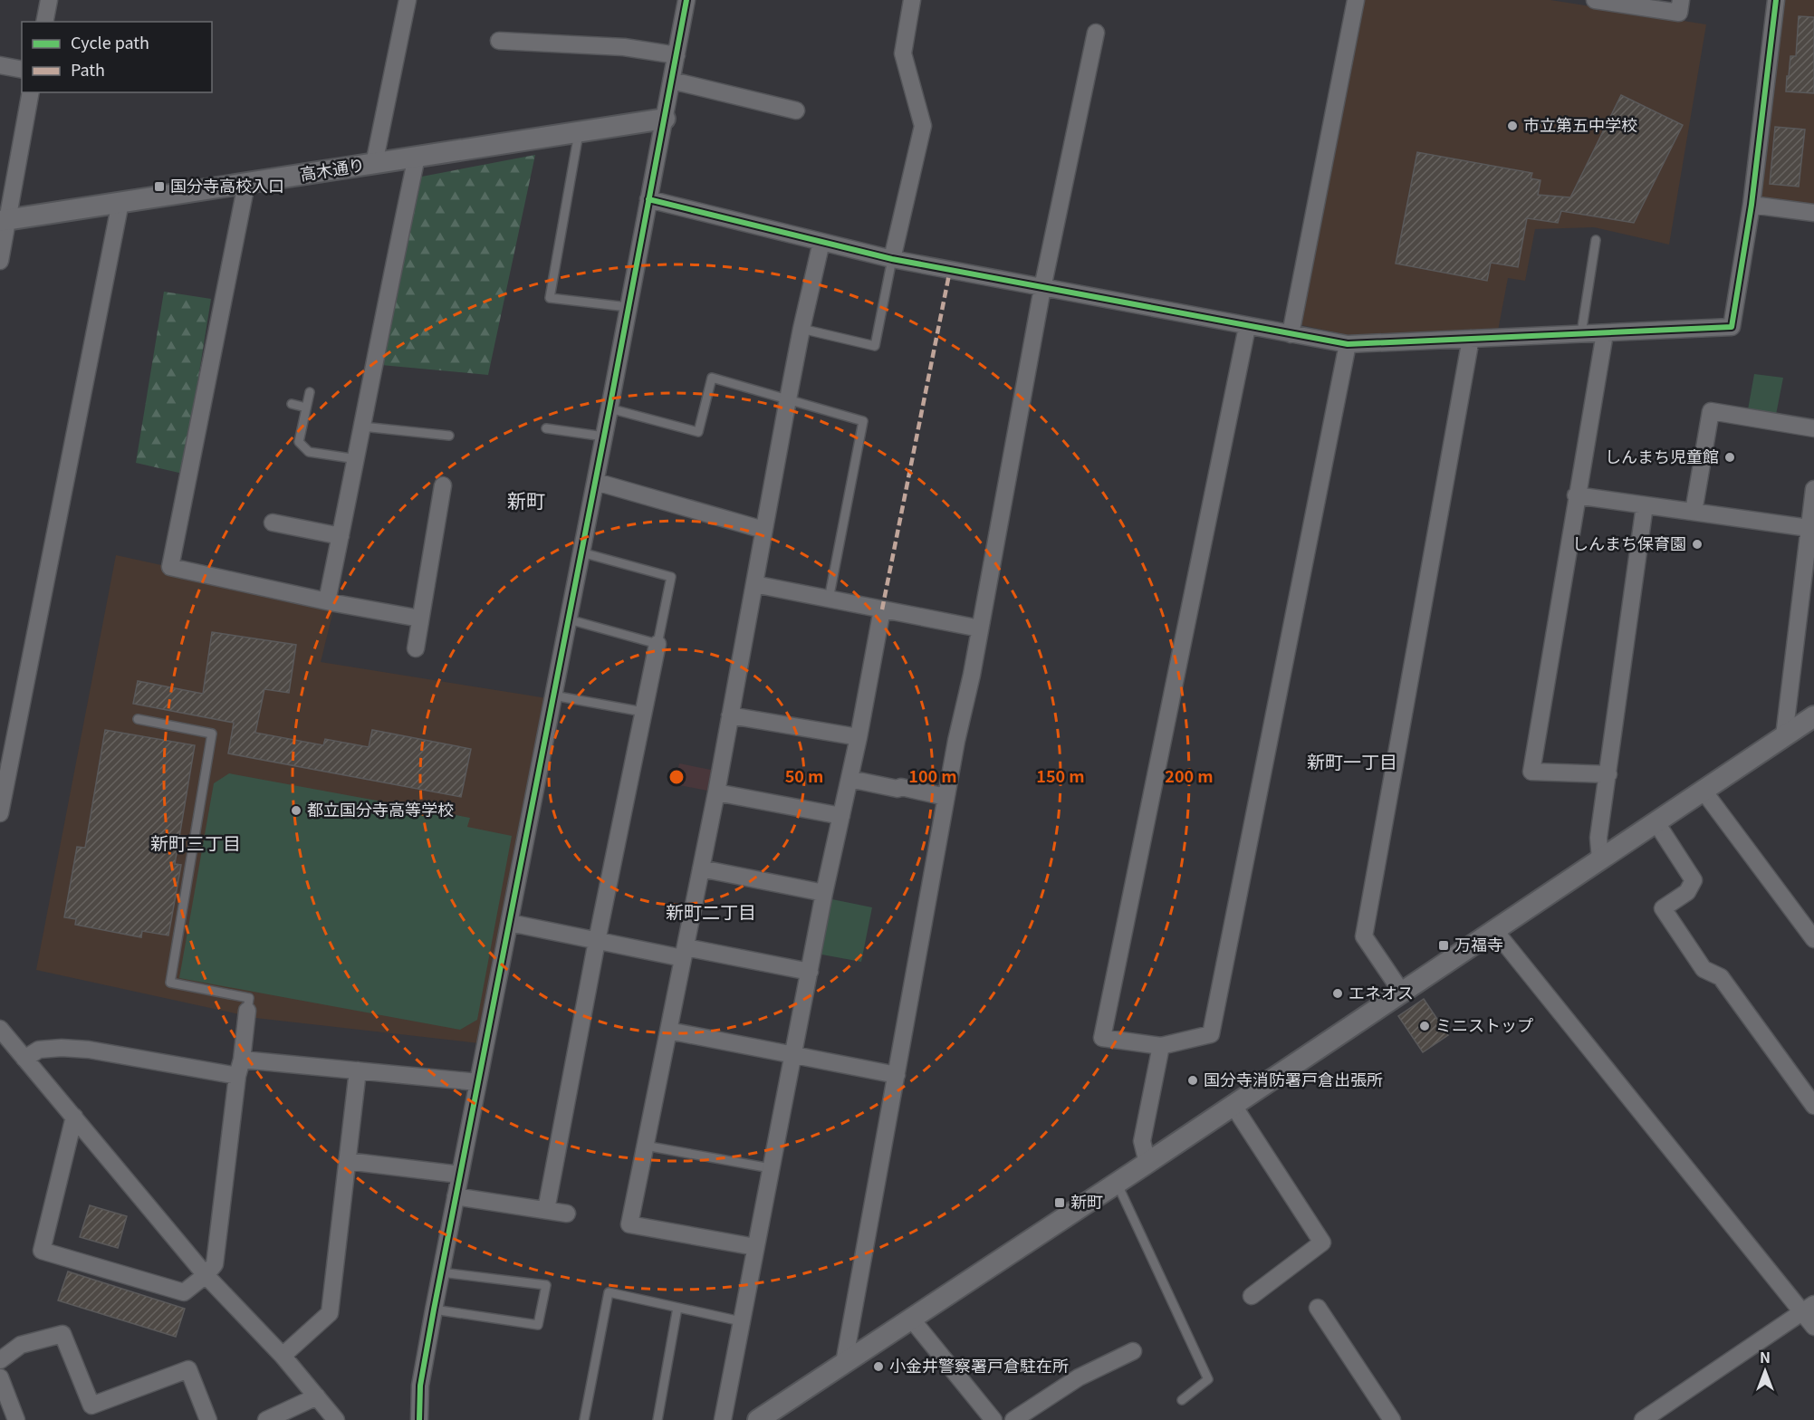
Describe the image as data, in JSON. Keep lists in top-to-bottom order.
{
  "streets": {
    "street": ["高木通り"]
  },
  "districts": [
    "新町",
    "新町一丁目",
    "新町三丁目",
    "新町二丁目"
  ],
  "places": {
    "other": [
      "市立第五中学校",
      "しんまち児童館",
      "しんまち保育園",
      "都立国分寺高等学校",
      "エネオス",
      "ミニストップ",
      "国分寺消防署戸倉出張所",
      "小金井警察署戸倉駐在所"
    ],
    "transit": ["国分寺高校入口", "万福寺", "新町"]
  },
  "legend": ["Cycle path", "Path"],
  "north": "top",
  "rings": [
    "50 m",
    "100 m",
    "150 m",
    "200 m"
  ]
}
